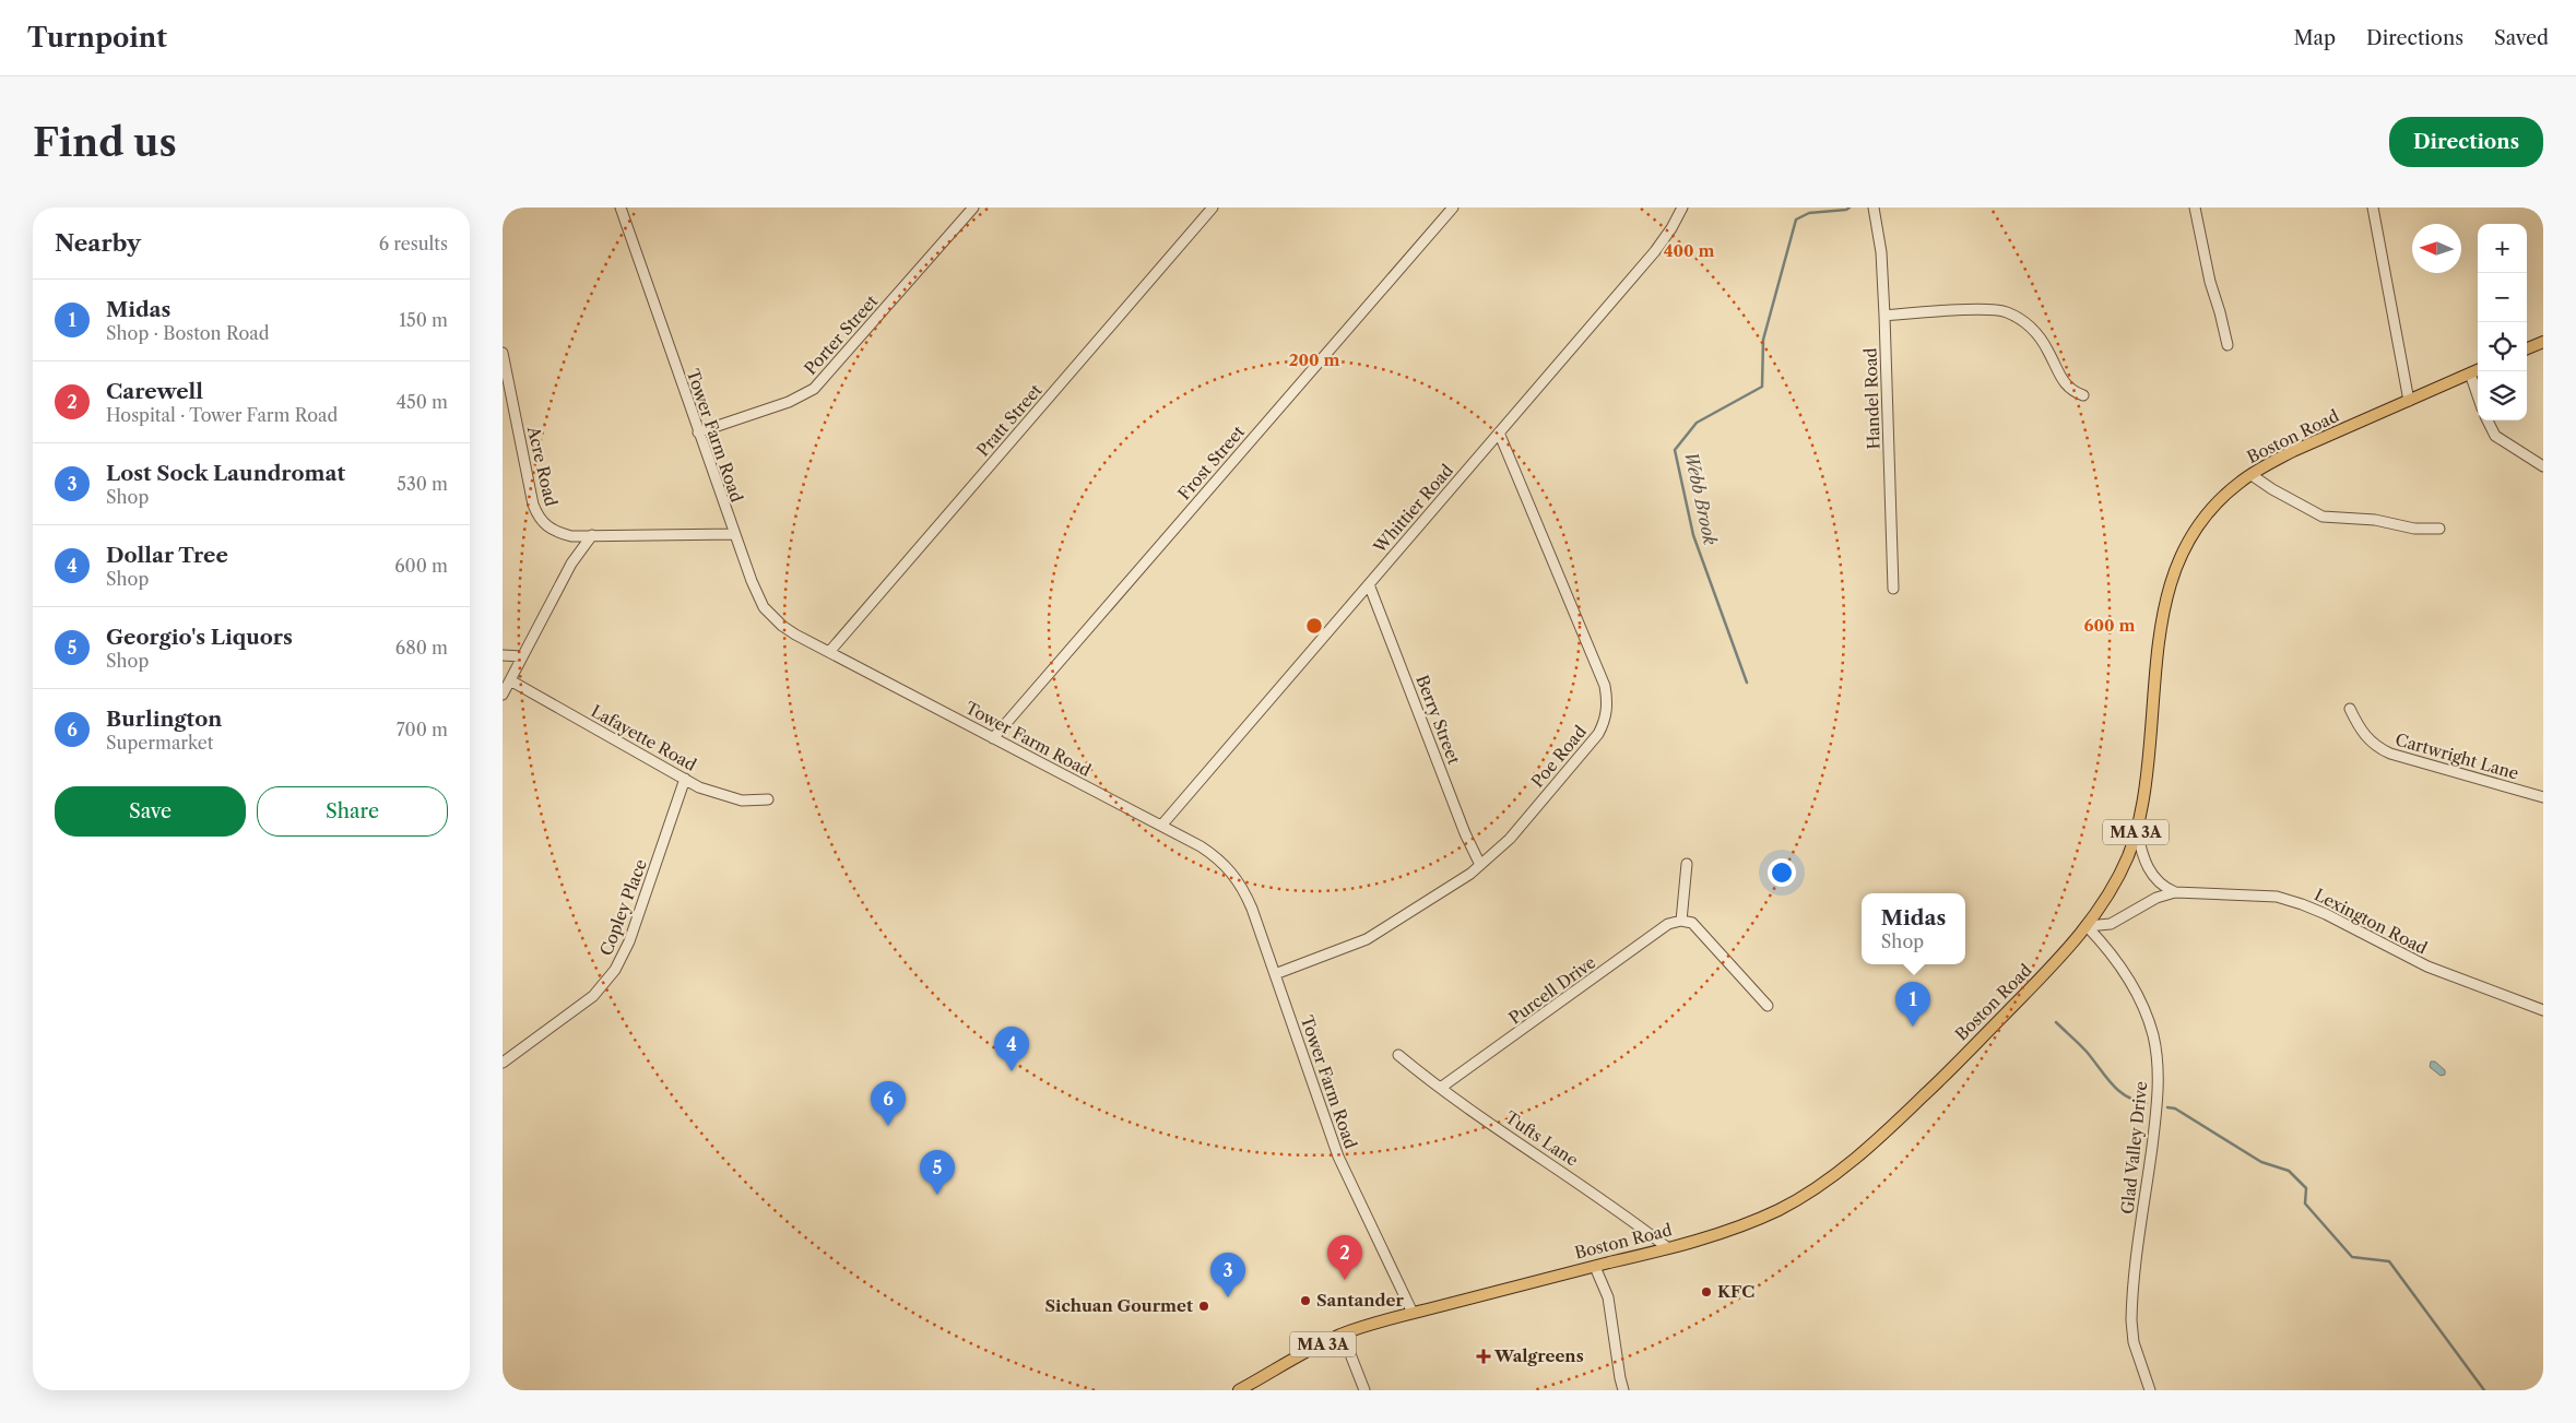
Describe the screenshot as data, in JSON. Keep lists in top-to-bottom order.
{
  "streets": {
    "main road": ["Boston Road", "MA 3A"],
    "street": [
      "Porter Street",
      "Handel Road",
      "Pratt Street",
      "Tower Farm Road",
      "Frost Street",
      "Acre Road",
      "Whittier Road",
      "Berry Street",
      "Lafayette Road",
      "Poe Road",
      "Cartwright Lane",
      "Copley Place",
      "Lexington Road",
      "Purcell Drive",
      "Tufts Lane",
      "Glad Valley Drive"
    ]
  },
  "crossings": [
    ["Porter Street", "Tower Farm Road"],
    ["Pratt Street", "Tower Farm Road"],
    ["Tower Farm Road", "Boston Road"],
    ["Tower Farm Road", "Frost Street"],
    ["Tower Farm Road", "Acre Road"],
    ["Tower Farm Road", "Whittier Road"],
    ["Tower Farm Road", "Poe Road"],
    ["Boston Road", "Lexington Road"],
    ["Boston Road", "Tufts Lane"],
    ["Boston Road", "Glad Valley Drive"],
    ["Whittier Road", "Berry Street"],
    ["Whittier Road", "Poe Road"],
    ["Berry Street", "Poe Road"],
    ["Lafayette Road", "Copley Place"],
    ["Lexington Road", "Glad Valley Drive"],
    ["Purcell Drive", "Tufts Lane"]
  ],
  "water": ["Webb Brook"],
  "places": {
    "other": ["KFC", "Santander", "Sichuan Gourmet"],
    "health": ["Walgreens"]
  },
  "north": "left",
  "page": {
    "header": "Turnpoint",
    "nav": ["Map", "Directions", "Saved"],
    "buttons": [
      "Directions",
      ["Save", "Share"]
    ],
    "title": "Find us",
    "heading": ["Nearby", "6 results"],
    "map_buttons": ["+", "−"],
    "list": [
      {
        "mark": "1",
        "name": "Midas",
        "note": "Shop · Boston Road",
        "value": "150 m"
      },
      {
        "mark": "2",
        "name": "Carewell",
        "note": "Hospital · Tower Farm Road",
        "value": "450 m"
      },
      {
        "mark": "3",
        "name": "Lost Sock Laundromat",
        "note": "Shop",
        "value": "530 m"
      },
      {
        "mark": "4",
        "name": "Dollar Tree",
        "note": "Shop",
        "value": "600 m"
      },
      {
        "mark": "5",
        "name": "Georgio's Liquors",
        "note": "Shop",
        "value": "680 m"
      },
      {
        "mark": "6",
        "name": "Burlington",
        "note": "Supermarket",
        "value": "700 m"
      }
    ],
    "popup": ["Midas", "Shop"],
    "pins": [
      "1",
      "4",
      "6",
      "5",
      "2",
      "3"
    ]
  },
  "rings": ["400 m", "200 m", "600 m"]
}
